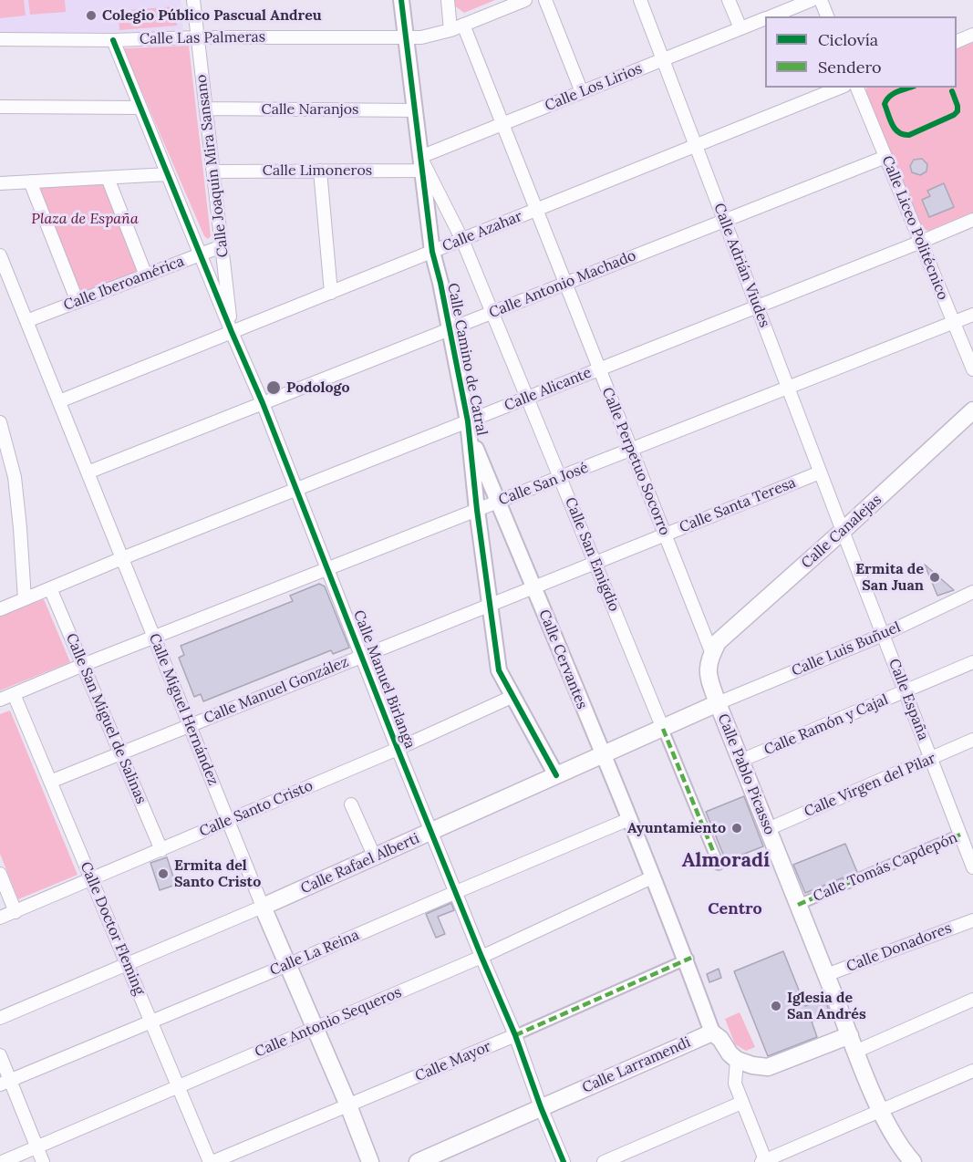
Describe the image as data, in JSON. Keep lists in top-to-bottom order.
{
  "streets": {
    "main road": [
      "Calle Canalejas",
      "Calle Miguel Hernández",
      "Calle Pablo Picasso",
      "Calle Rafael Alberti",
      "Calle Larramendi"
    ],
    "street": [
      "Calle Las Palmeras",
      "Calle Los Lirios",
      "Calle Naranjos",
      "Calle Joaquín Mira Sansano",
      "Calle Limoneros",
      "Calle Liceo Politécnico",
      "Calle Azahar",
      "Calle Adrián Viudes",
      "Calle Iberoamérica",
      "Calle Antonio Machado",
      "Calle Camino de Catral",
      "Calle Alicante",
      "Calle Perpetuo Socorro",
      "Calle San José",
      "Calle Santa Teresa",
      "Calle San Emigdio",
      "Calle Luis Buñuel",
      "Calle Cervantes",
      "Calle Manuel Birlanga",
      "Calle Manuel González",
      "Calle España",
      "Calle San Miguel de Salinas",
      "Calle Ramón y Cajal",
      "Calle Virgen del Pilar",
      "Calle Santo Cristo",
      "Calle Tomás Capdepón",
      "Calle Doctor Fleming",
      "Calle Donadores",
      "Calle La Reina",
      "Calle Antonio Sequeros",
      "Calle Mayor"
    ]
  },
  "crossings": [
    ["Calle Las Palmeras", "Calle Joaquín Mira Sansano"],
    ["Calle Las Palmeras", "Calle Camino de Catral"],
    ["Calle Las Palmeras", "Calle Perpetuo Socorro"],
    ["Calle Las Palmeras", "Calle Manuel Birlanga"],
    ["Calle Los Lirios", "Calle Limoneros"],
    ["Calle Los Lirios", "Calle Adrián Viudes"],
    ["Calle Los Lirios", "Calle Camino de Catral"],
    ["Calle Los Lirios", "Calle Perpetuo Socorro"],
    ["Calle Los Lirios", "Calle San Emigdio"],
    ["Calle Naranjos", "Calle Joaquín Mira Sansano"],
    ["Calle Naranjos", "Calle Camino de Catral"],
    ["Calle Joaquín Mira Sansano", "Calle Limoneros"],
    ["Calle Joaquín Mira Sansano", "Calle Azahar"],
    ["Calle Joaquín Mira Sansano", "Calle Iberoamérica"],
    ["Calle Joaquín Mira Sansano", "Calle Manuel Birlanga"],
    ["Calle Limoneros", "Calle Camino de Catral"],
    ["Calle Limoneros", "Calle San Emigdio"],
    ["Calle Liceo Politécnico", "Calle Antonio Machado"],
    ["Calle Liceo Politécnico", "Calle Alicante"],
    ["Calle Liceo Politécnico", "Calle San José"],
    ["Calle Azahar", "Calle Adrián Viudes"],
    ["Calle Azahar", "Calle Camino de Catral"],
    ["Calle Azahar", "Calle Perpetuo Socorro"],
    ["Calle Azahar", "Calle San Emigdio"],
    ["Calle Azahar", "Calle Manuel Birlanga"],
    ["Calle Azahar", "Calle Miguel Hernández"],
    ["Calle Adrián Viudes", "Calle Antonio Machado"],
    ["Calle Adrián Viudes", "Calle Alicante"],
    ["Calle Adrián Viudes", "Calle San José"],
    ["Calle Adrián Viudes", "Calle Santa Teresa"],
    ["Calle Adrián Viudes", "Calle Canalejas"],
    ["Calle Adrián Viudes", "Calle España"],
    ["Calle Iberoamérica", "Calle Manuel Birlanga"],
    ["Calle Iberoamérica", "Calle Miguel Hernández"],
    ["Calle Antonio Machado", "Calle Camino de Catral"],
    ["Calle Antonio Machado", "Calle Perpetuo Socorro"],
    ["Calle Antonio Machado", "Calle San Emigdio"],
    ["Calle Antonio Machado", "Calle Manuel Birlanga"],
    ["Calle Antonio Machado", "Calle Miguel Hernández"],
    ["Calle Camino de Catral", "Calle Alicante"],
    ["Calle Camino de Catral", "Calle San José"],
    ["Calle Camino de Catral", "Calle San Emigdio"],
    ["Calle Camino de Catral", "Calle Cervantes"],
    ["Calle Camino de Catral", "Calle Manuel González"],
    ["Calle Camino de Catral", "Calle Santo Cristo"],
    ["Calle Camino de Catral", "Calle Rafael Alberti"],
    ["Calle Alicante", "Calle Perpetuo Socorro"],
    ["Calle Alicante", "Calle San Emigdio"],
    ["Calle Alicante", "Calle Cervantes"],
    ["Calle Alicante", "Calle Manuel Birlanga"],
    ["Calle Alicante", "Calle Miguel Hernández"],
    ["Calle Alicante", "Calle San Miguel de Salinas"],
    ["Calle Perpetuo Socorro", "Calle San José"],
    ["Calle Perpetuo Socorro", "Calle Santa Teresa"],
    ["Calle Perpetuo Socorro", "Calle Canalejas"],
    ["Calle Perpetuo Socorro", "Calle Pablo Picasso"],
    ["Calle San José", "Calle San Emigdio"],
    ["Calle San José", "Calle Cervantes"],
    ["Calle San José", "Calle Manuel Birlanga"],
    ["Calle San José", "Calle Miguel Hernández"],
    ["Calle San José", "Calle San Miguel de Salinas"],
    ["Calle San José", "Calle Doctor Fleming"],
    ["Calle Santa Teresa", "Calle San Emigdio"],
    ["Calle Santa Teresa", "Calle Manuel González"],
    ["Calle Canalejas", "Calle España"],
    ["Calle Canalejas", "Calle Pablo Picasso"],
    ["Calle San Emigdio", "Calle Manuel González"],
    ["Calle San Emigdio", "Calle Rafael Alberti"],
    ["Calle Luis Buñuel", "Calle España"],
    ["Calle Luis Buñuel", "Calle Pablo Picasso"],
    ["Calle Luis Buñuel", "Calle Rafael Alberti"],
    ["Calle Cervantes", "Calle Manuel González"],
    ["Calle Cervantes", "Calle Rafael Alberti"],
    ["Calle Cervantes", "Calle La Reina"],
    ["Calle Cervantes", "Calle Antonio Sequeros"],
    ["Calle Cervantes", "Calle Mayor"],
    ["Calle Cervantes", "Calle Larramendi"],
    ["Calle Manuel Birlanga", "Calle Manuel González"],
    ["Calle Manuel Birlanga", "Calle Santo Cristo"],
    ["Calle Manuel Birlanga", "Calle Rafael Alberti"],
    ["Calle Manuel Birlanga", "Calle La Reina"],
    ["Calle Manuel Birlanga", "Calle Antonio Sequeros"],
    ["Calle Manuel Birlanga", "Calle Mayor"],
    ["Calle Manuel Birlanga", "Calle Larramendi"],
    ["Calle Manuel González", "Calle Miguel Hernández"],
    ["Calle Manuel González", "Calle San Miguel de Salinas"],
    ["Calle Manuel González", "Calle Doctor Fleming"],
    ["Calle España", "Calle Ramón y Cajal"],
    ["Calle España", "Calle Virgen del Pilar"],
    ["Calle España", "Calle Tomás Capdepón"],
    ["Calle Miguel Hernández", "Calle Santo Cristo"],
    ["Calle Miguel Hernández", "Calle Rafael Alberti"],
    ["Calle Miguel Hernández", "Calle La Reina"],
    ["Calle Miguel Hernández", "Calle Antonio Sequeros"],
    ["Calle Miguel Hernández", "Calle Mayor"],
    ["Calle San Miguel de Salinas", "Calle Santo Cristo"],
    ["Calle Ramón y Cajal", "Calle Pablo Picasso"],
    ["Calle Pablo Picasso", "Calle Virgen del Pilar"],
    ["Calle Pablo Picasso", "Calle Rafael Alberti"],
    ["Calle Pablo Picasso", "Calle Tomás Capdepón"],
    ["Calle Pablo Picasso", "Calle Donadores"],
    ["Calle Santo Cristo", "Calle Doctor Fleming"],
    ["Calle Rafael Alberti", "Calle Doctor Fleming"],
    ["Calle Doctor Fleming", "Calle La Reina"],
    ["Calle Doctor Fleming", "Calle Antonio Sequeros"],
    ["Calle Doctor Fleming", "Calle Mayor"]
  ],
  "districts": ["Almoradí", "Centro"],
  "parks": ["Plaza de España"],
  "places": [
    "Colegio Público Pascual Andreu",
    "Podologo",
    "Ermita de San Juan",
    "Ayuntamiento",
    "Ermita del Santo Cristo",
    "Iglesia de San Andrés"
  ],
  "legend": ["Ciclovía", "Sendero"]
}
